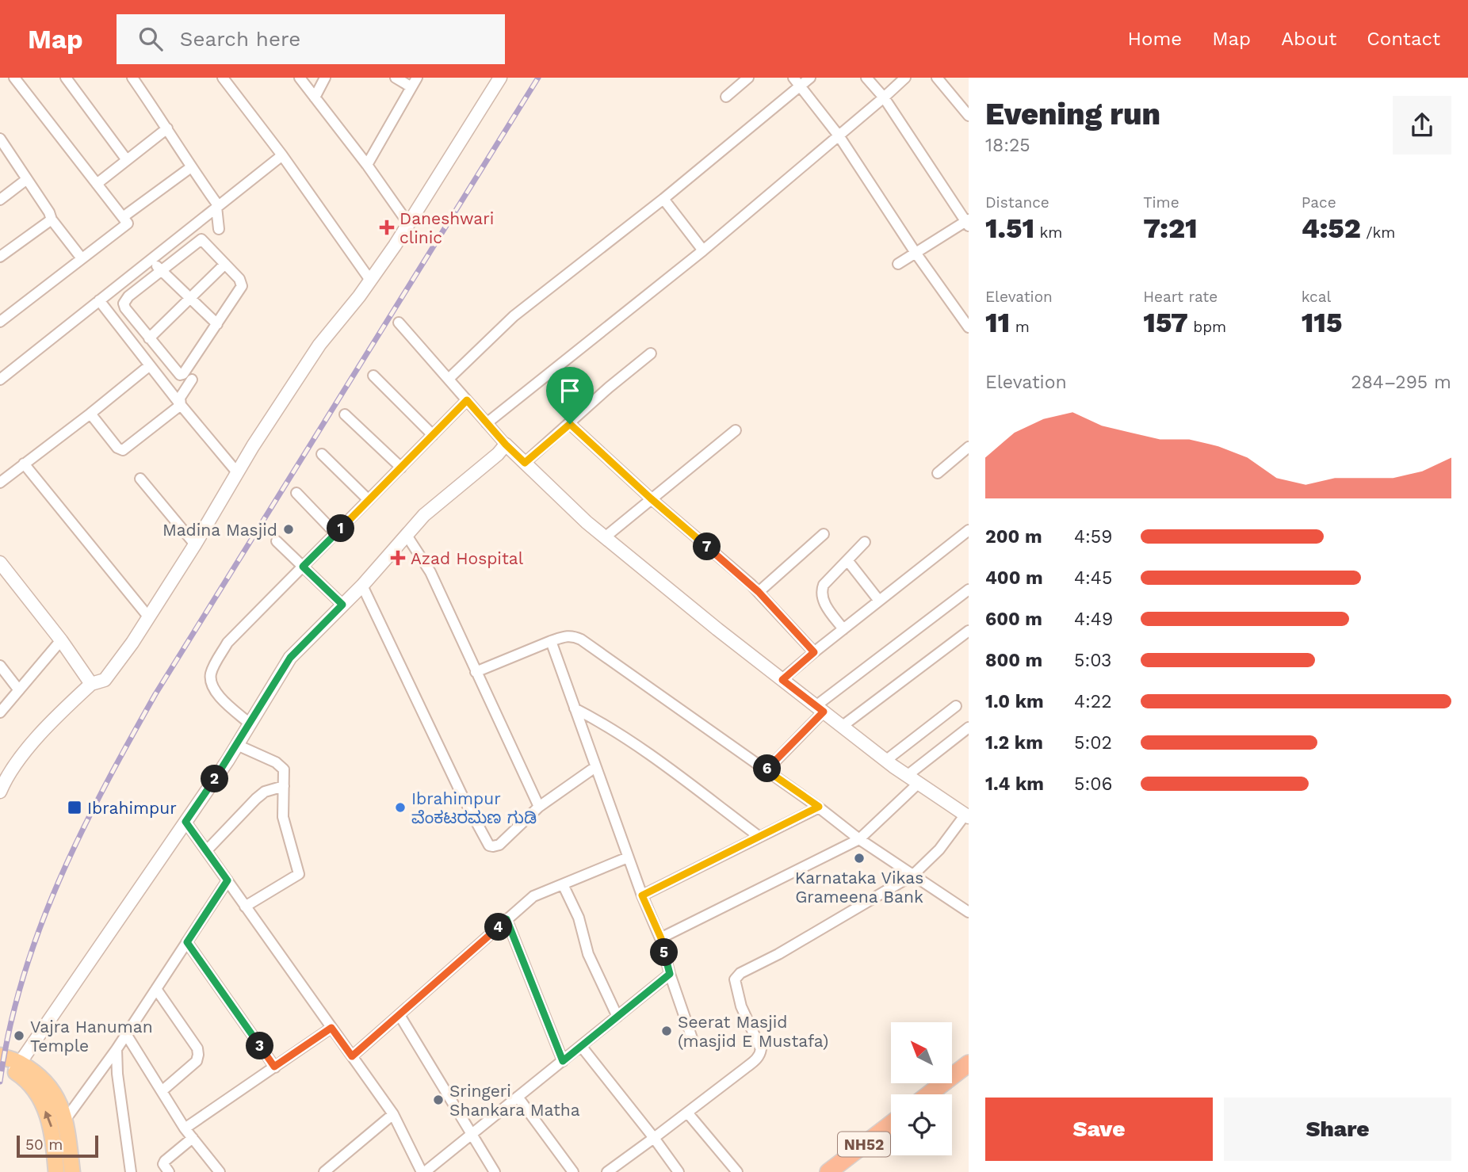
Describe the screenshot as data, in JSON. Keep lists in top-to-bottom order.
{
  "streets": {
    "highway": ["NH52"]
  },
  "places": {
    "health": ["Daneshwari clinic", "Azad Hospital"],
    "other": [
      "Madina Masjid",
      "Ibrahimpur ವೆಂಕಟರಮಣ ಗುಡಿ",
      "Karnataka Vikas Grameena Bank",
      "Seerat Masjid (masjid E Mustafa)",
      "Vajra Hanuman Temple",
      "Sringeri Shankara Matha"
    ],
    "transit": ["Ibrahimpur"]
  },
  "scale_bar": "50 m",
  "north": "top left",
  "page": {
    "header": "Map",
    "search": "Search here",
    "nav": [
      "Home",
      "Map",
      "About",
      "Contact"
    ],
    "heading": ["Evening run", "18:25"],
    "stats": [
      ["Distance", "1.51 km"],
      ["Time", "7:21"],
      ["Pace", "4:52 /km"],
      ["Elevation", "11 m"],
      ["Heart rate", "157 bpm"],
      ["kcal", "115"]
    ],
    "chart": ["Elevation", "284–295 m"],
    "pins": [
      "1",
      "7",
      "6",
      "2",
      "4",
      "5",
      "3"
    ],
    "list": [
      {
        "name": "200 m",
        "note": "4:59"
      },
      {
        "name": "400 m",
        "note": "4:45"
      },
      {
        "name": "600 m",
        "note": "4:49"
      },
      {
        "name": "800 m",
        "note": "5:03"
      },
      {
        "name": "1.0 km",
        "note": "4:22"
      },
      {
        "name": "1.2 km",
        "note": "5:02"
      },
      {
        "name": "1.4 km",
        "note": "5:06"
      }
    ],
    "buttons": ["Save", "Share"],
    "scale": "50 m"
  }
}
